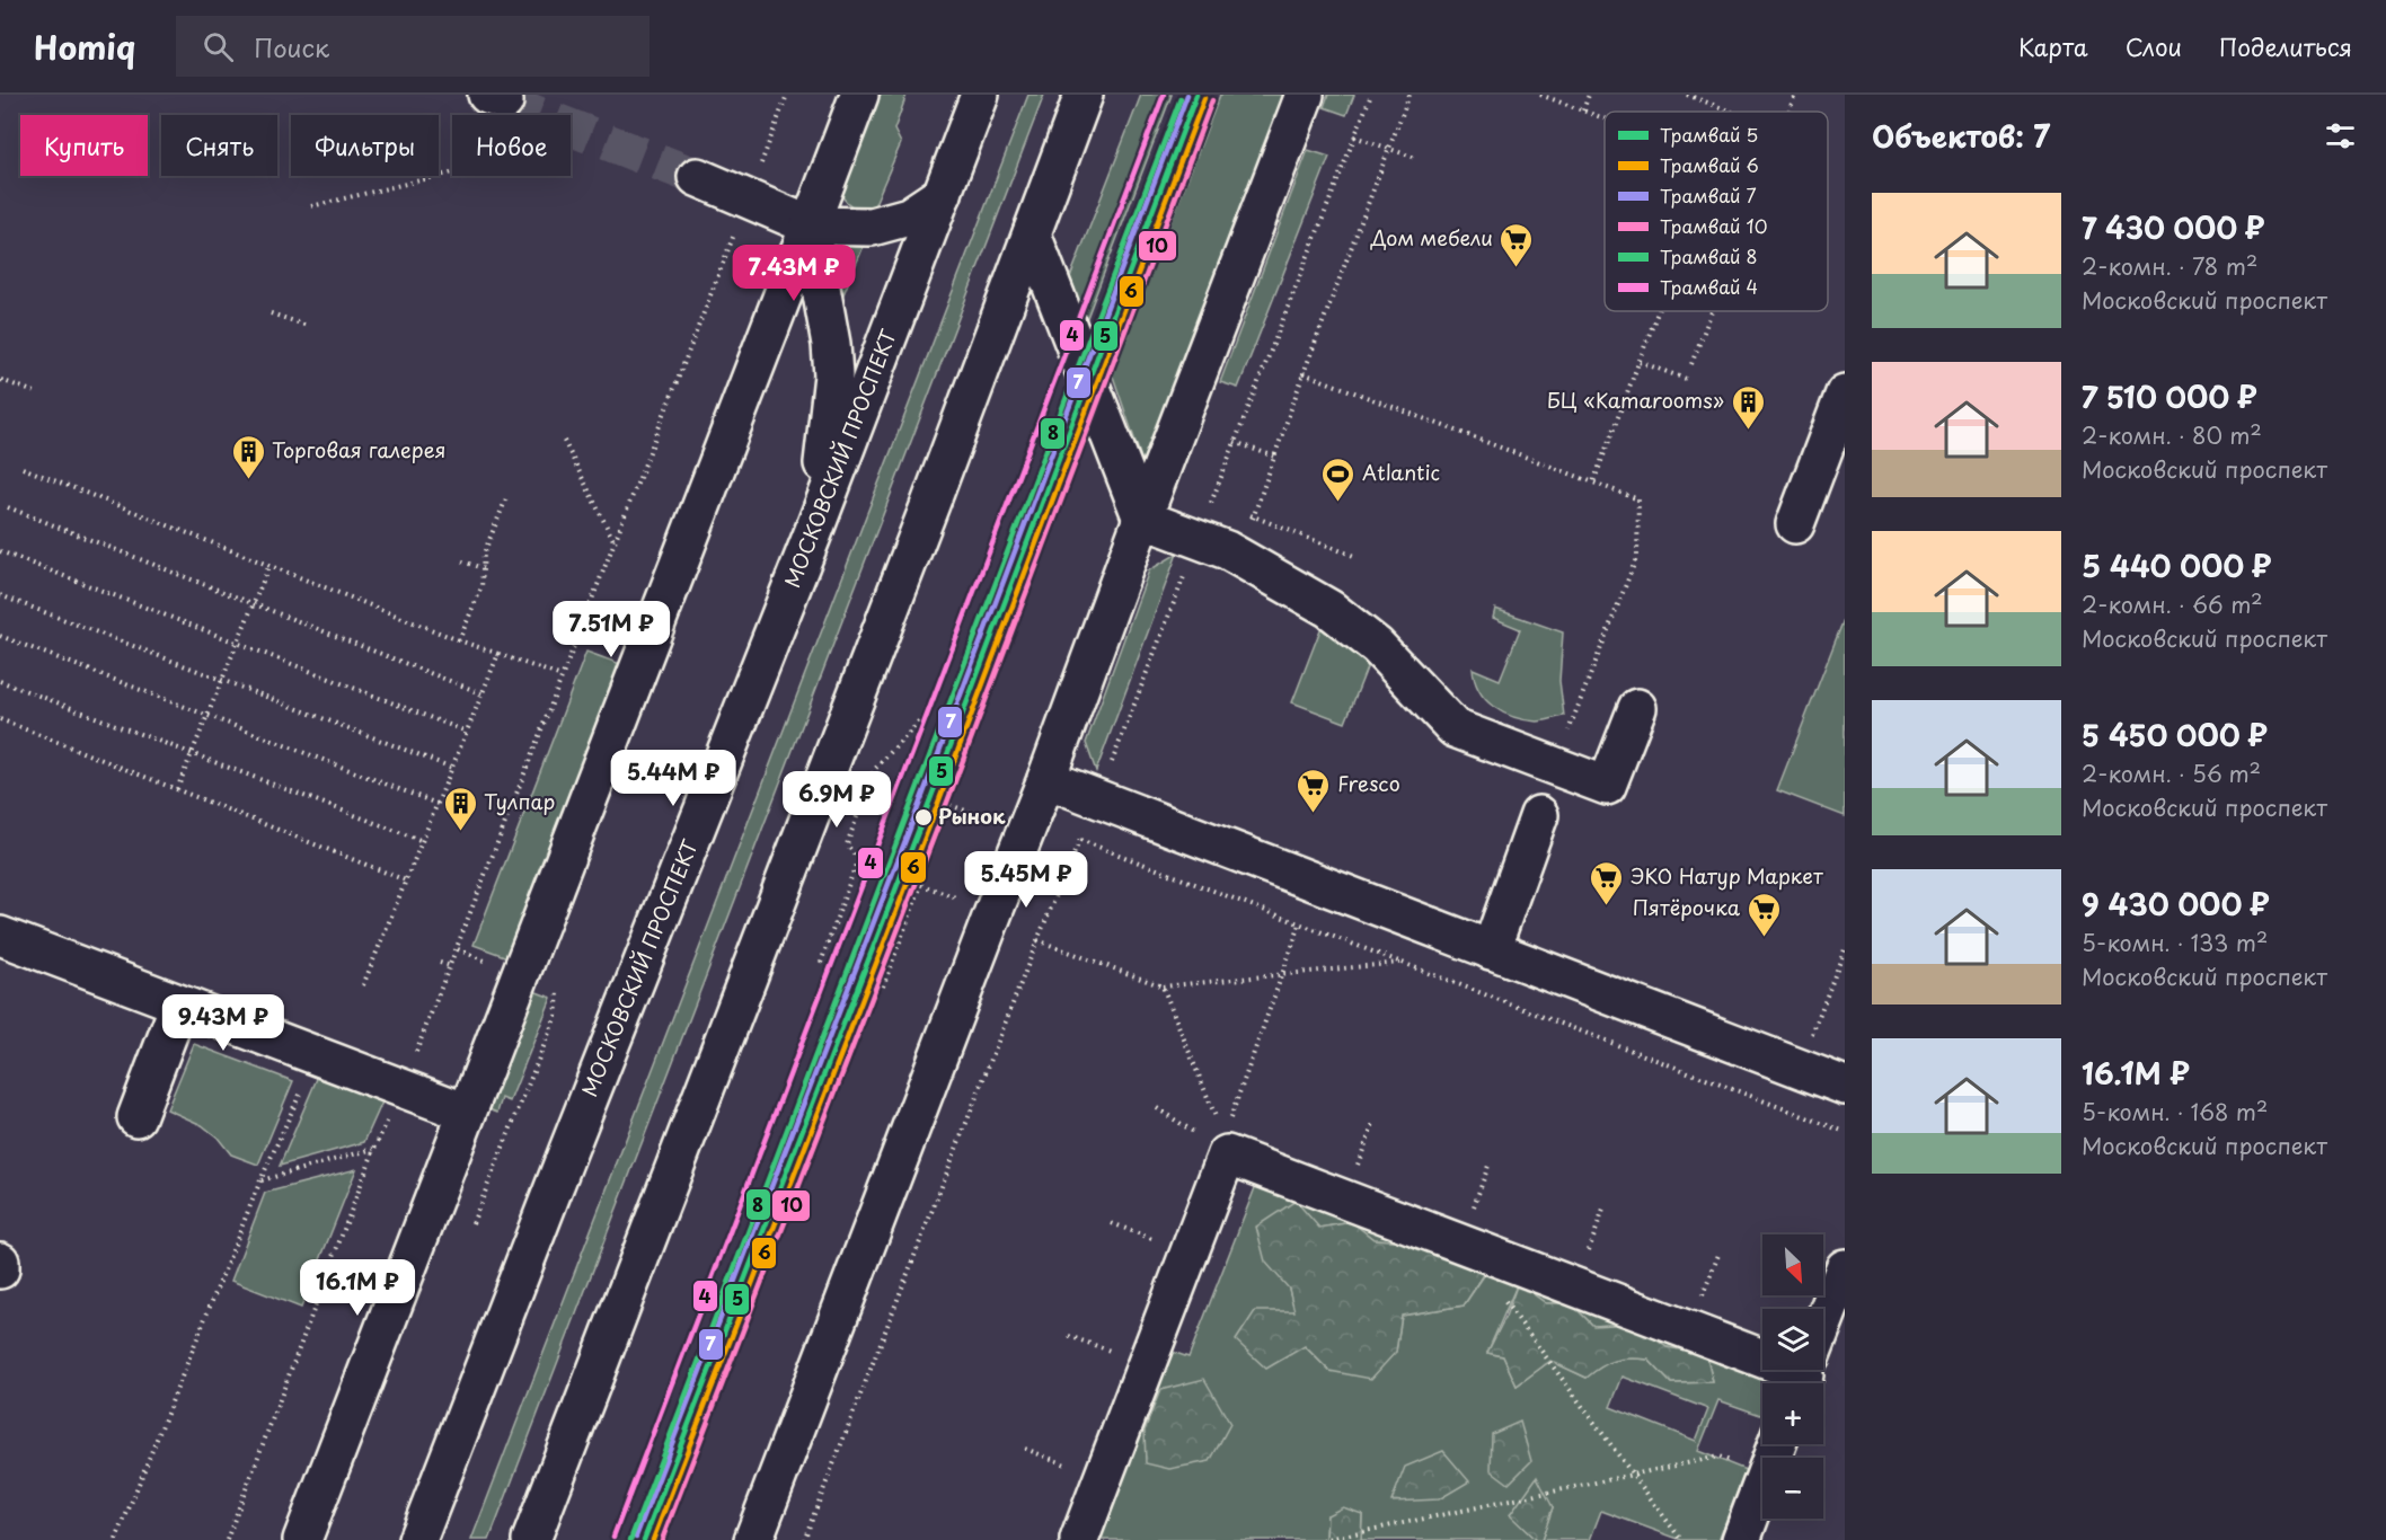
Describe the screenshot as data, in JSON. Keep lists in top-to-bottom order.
{
  "streets": {
    "main road": ["МОСКОВСКИЙ ПРОСПЕКТ"]
  },
  "places": {
    "supermarket": [
      "Дом мебели",
      "Fresco",
      "ЭКО Натур Маркет",
      "Пятёрочка"
    ],
    "building": ["БЦ «Kamarooms»", "Торговая галерея", "Тулпар"],
    "sports": ["Atlantic"],
    "other": ["Рынок"]
  },
  "lines": [
    "tram line 5",
    "tram line 7",
    "tram line 4",
    "tram line 6",
    "tram line 8",
    "tram line 10"
  ],
  "legend": [
    "Трамвай 5",
    "Трамвай 6",
    "Трамвай 7",
    "Трамвай 10",
    "Трамвай 8",
    "Трамвай 4"
  ],
  "north": "bottom right",
  "page": {
    "header": "Homiq",
    "search": "Поиск",
    "nav": ["Карта", "Слои", "Поделиться"],
    "heading": "Объектов: 7",
    "chip": [
      "Купить",
      "Снять",
      "Фильтры",
      "Новое"
    ],
    "list": [
      {
        "name": "7 430 000 ₽",
        "note": "2-комн. · 78 m² · Московский проспект"
      },
      {
        "name": "7 510 000 ₽",
        "note": "2-комн. · 80 m² · Московский проспект"
      },
      {
        "name": "5 440 000 ₽",
        "note": "2-комн. · 66 m² · Московский проспект"
      },
      {
        "name": "5 450 000 ₽",
        "note": "2-комн. · 56 m² · Московский проспект"
      },
      {
        "name": "9 430 000 ₽",
        "note": "5-комн. · 133 m² · Московский проспект"
      },
      {
        "name": "16.1M ₽",
        "note": "5-комн. · 168 m² · Московский проспект"
      }
    ],
    "price": [
      "7.43M ₽",
      "7.51M ₽",
      "5.44M ₽",
      "6.9M ₽",
      "5.45M ₽",
      "9.43M ₽",
      "16.1M ₽"
    ],
    "map_buttons": ["+", "−"]
  }
}
